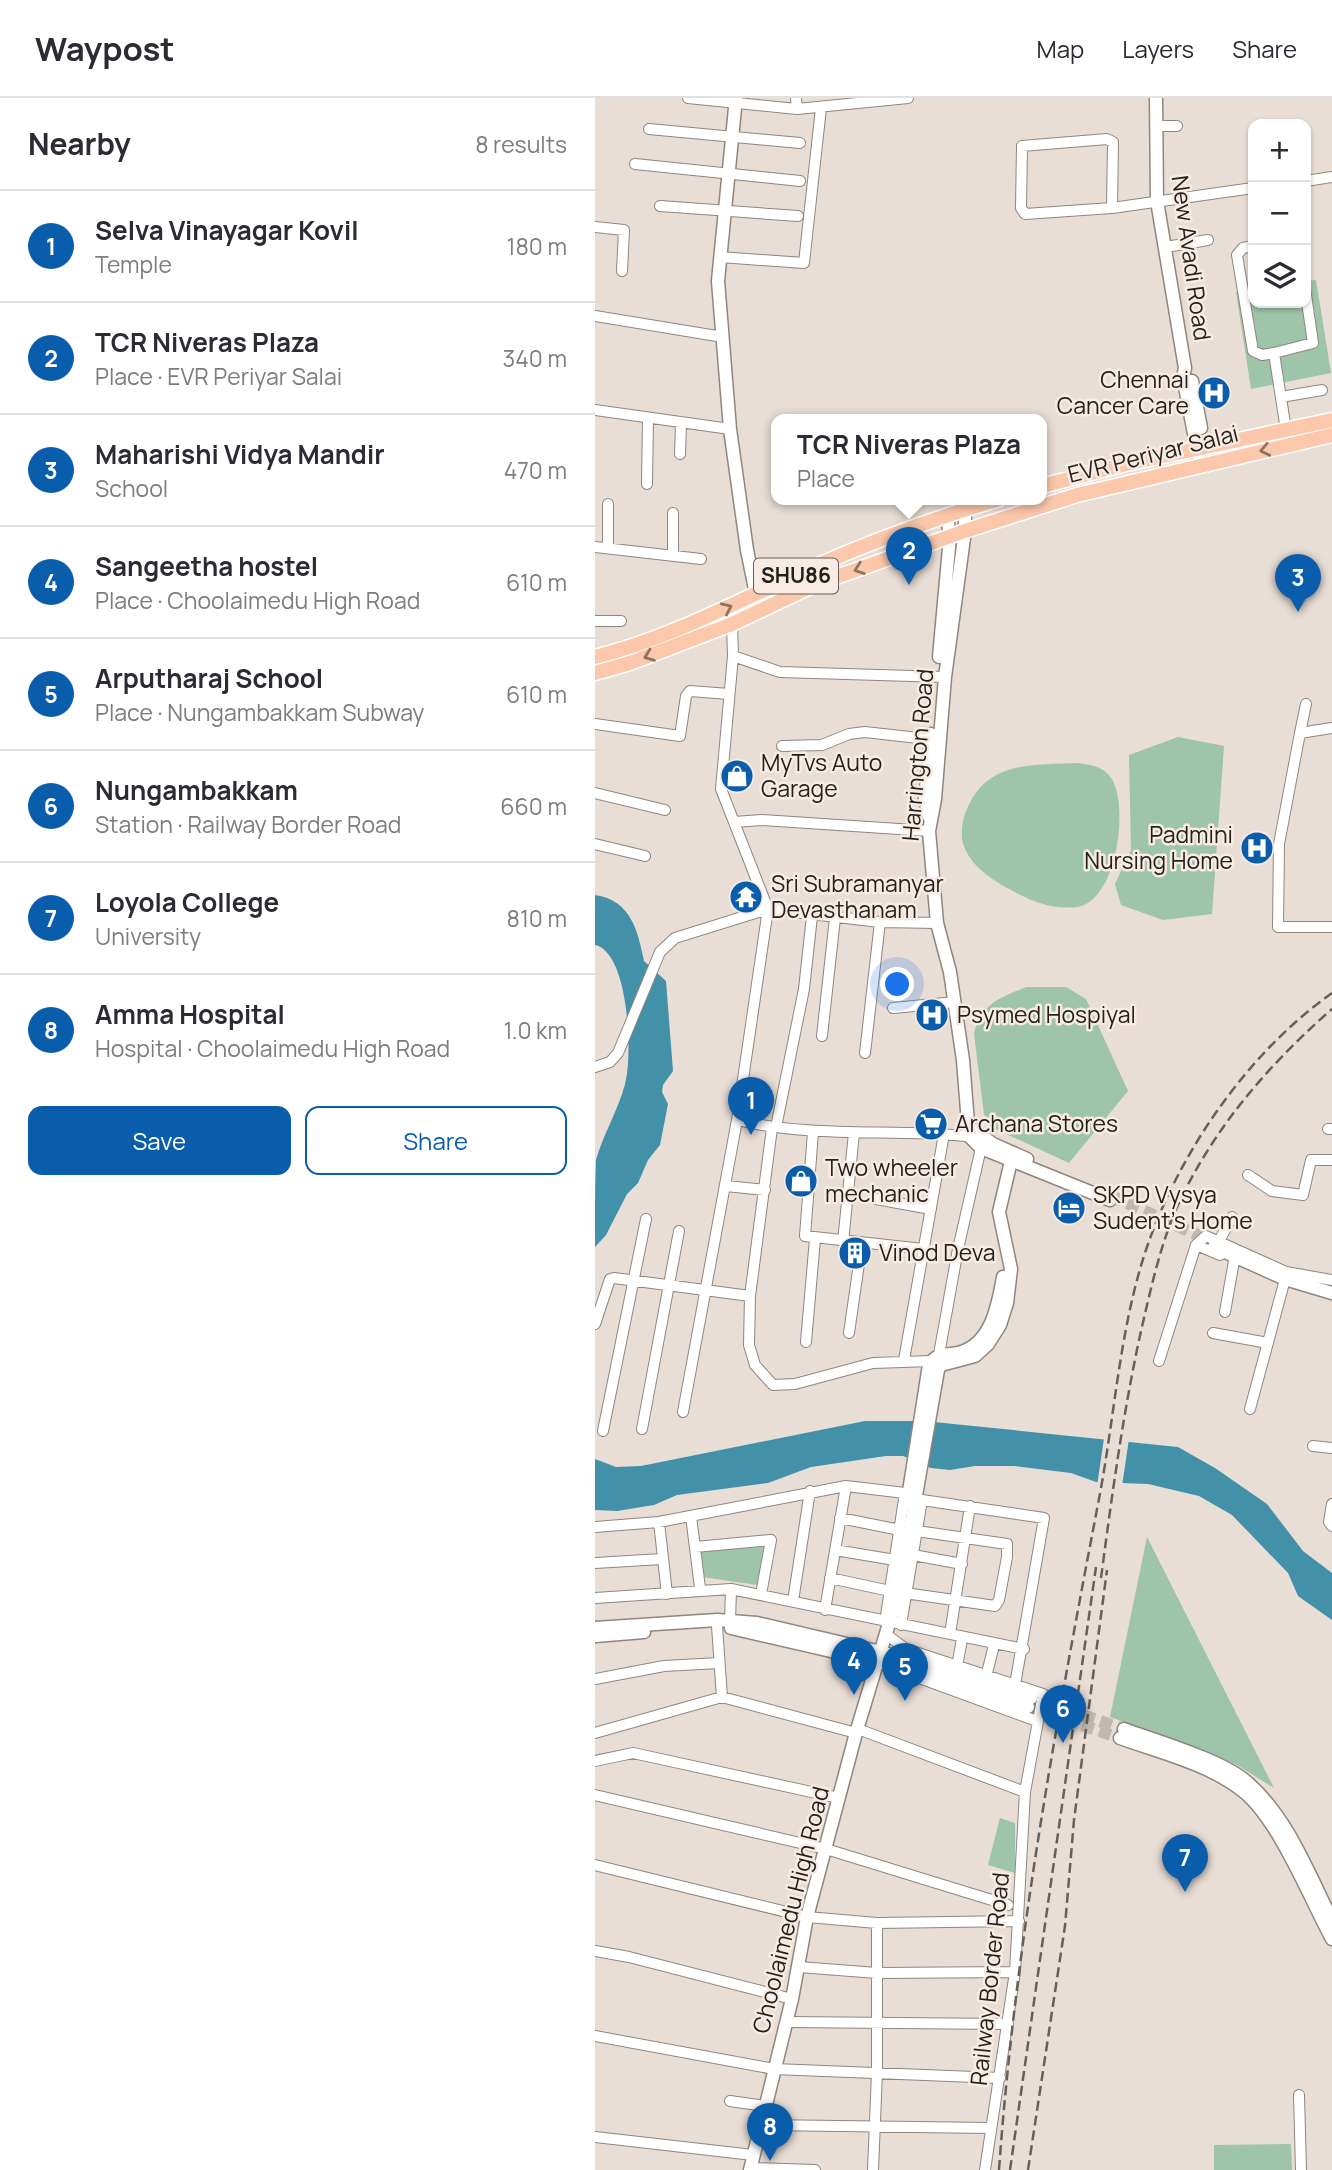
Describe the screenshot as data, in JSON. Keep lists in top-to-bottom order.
{
  "streets": {
    "main road": ["EVR Periyar Salai", "SHU86"],
    "street": [
      "New Avadi Road",
      "Harrington Road",
      "Choolaimedu High Road",
      "Railway Border Road"
    ]
  },
  "crossings": [
    ["New Avadi Road", "EVR Periyar Salai"],
    ["EVR Periyar Salai", "Harrington Road"],
    ["SHU86", "Harrington Road"],
    ["Choolaimedu High Road", "Railway Border Road"]
  ],
  "places": {
    "hospital": ["Chennai Cancer Care", "Padmini Nursing Home", "Psymed Hospiyal"],
    "shop": ["MyTvs Auto Garage", "Two wheeler mechanic"],
    "temple": ["Sri Subramanyar Devasthanam"],
    "supermarket": ["Archana Stores"],
    "hotel": ["SKPD Vysya Sudent's Home"],
    "building": ["Vinod Deva"]
  },
  "page": {
    "header": "Waypost",
    "nav": ["Map", "Layers", "Share"],
    "heading": ["Nearby", "8 results"],
    "map_buttons": ["+", "−"],
    "list": [
      {
        "mark": "1",
        "name": "Selva Vinayagar Kovil",
        "note": "Temple",
        "value": "180 m"
      },
      {
        "mark": "2",
        "name": "TCR Niveras Plaza",
        "note": "Place · EVR Periyar Salai",
        "value": "340 m"
      },
      {
        "mark": "3",
        "name": "Maharishi Vidya Mandir",
        "note": "School",
        "value": "470 m"
      },
      {
        "mark": "4",
        "name": "Sangeetha hostel",
        "note": "Place · Choolaimedu High Road",
        "value": "610 m"
      },
      {
        "mark": "5",
        "name": "Arputharaj School",
        "note": "Place · Nungambakkam Subway",
        "value": "610 m"
      },
      {
        "mark": "6",
        "name": "Nungambakkam",
        "note": "Station · Railway Border Road",
        "value": "660 m"
      },
      {
        "mark": "7",
        "name": "Loyola College",
        "note": "University",
        "value": "810 m"
      },
      {
        "mark": "8",
        "name": "Amma Hospital",
        "note": "Hospital · Choolaimedu High Road",
        "value": "1.0 km"
      }
    ],
    "popup": ["TCR Niveras Plaza", "Place"],
    "pins": [
      "2",
      "3",
      "1",
      "4",
      "5",
      "6",
      "7",
      "8"
    ],
    "buttons": ["Save", "Share"]
  }
}
